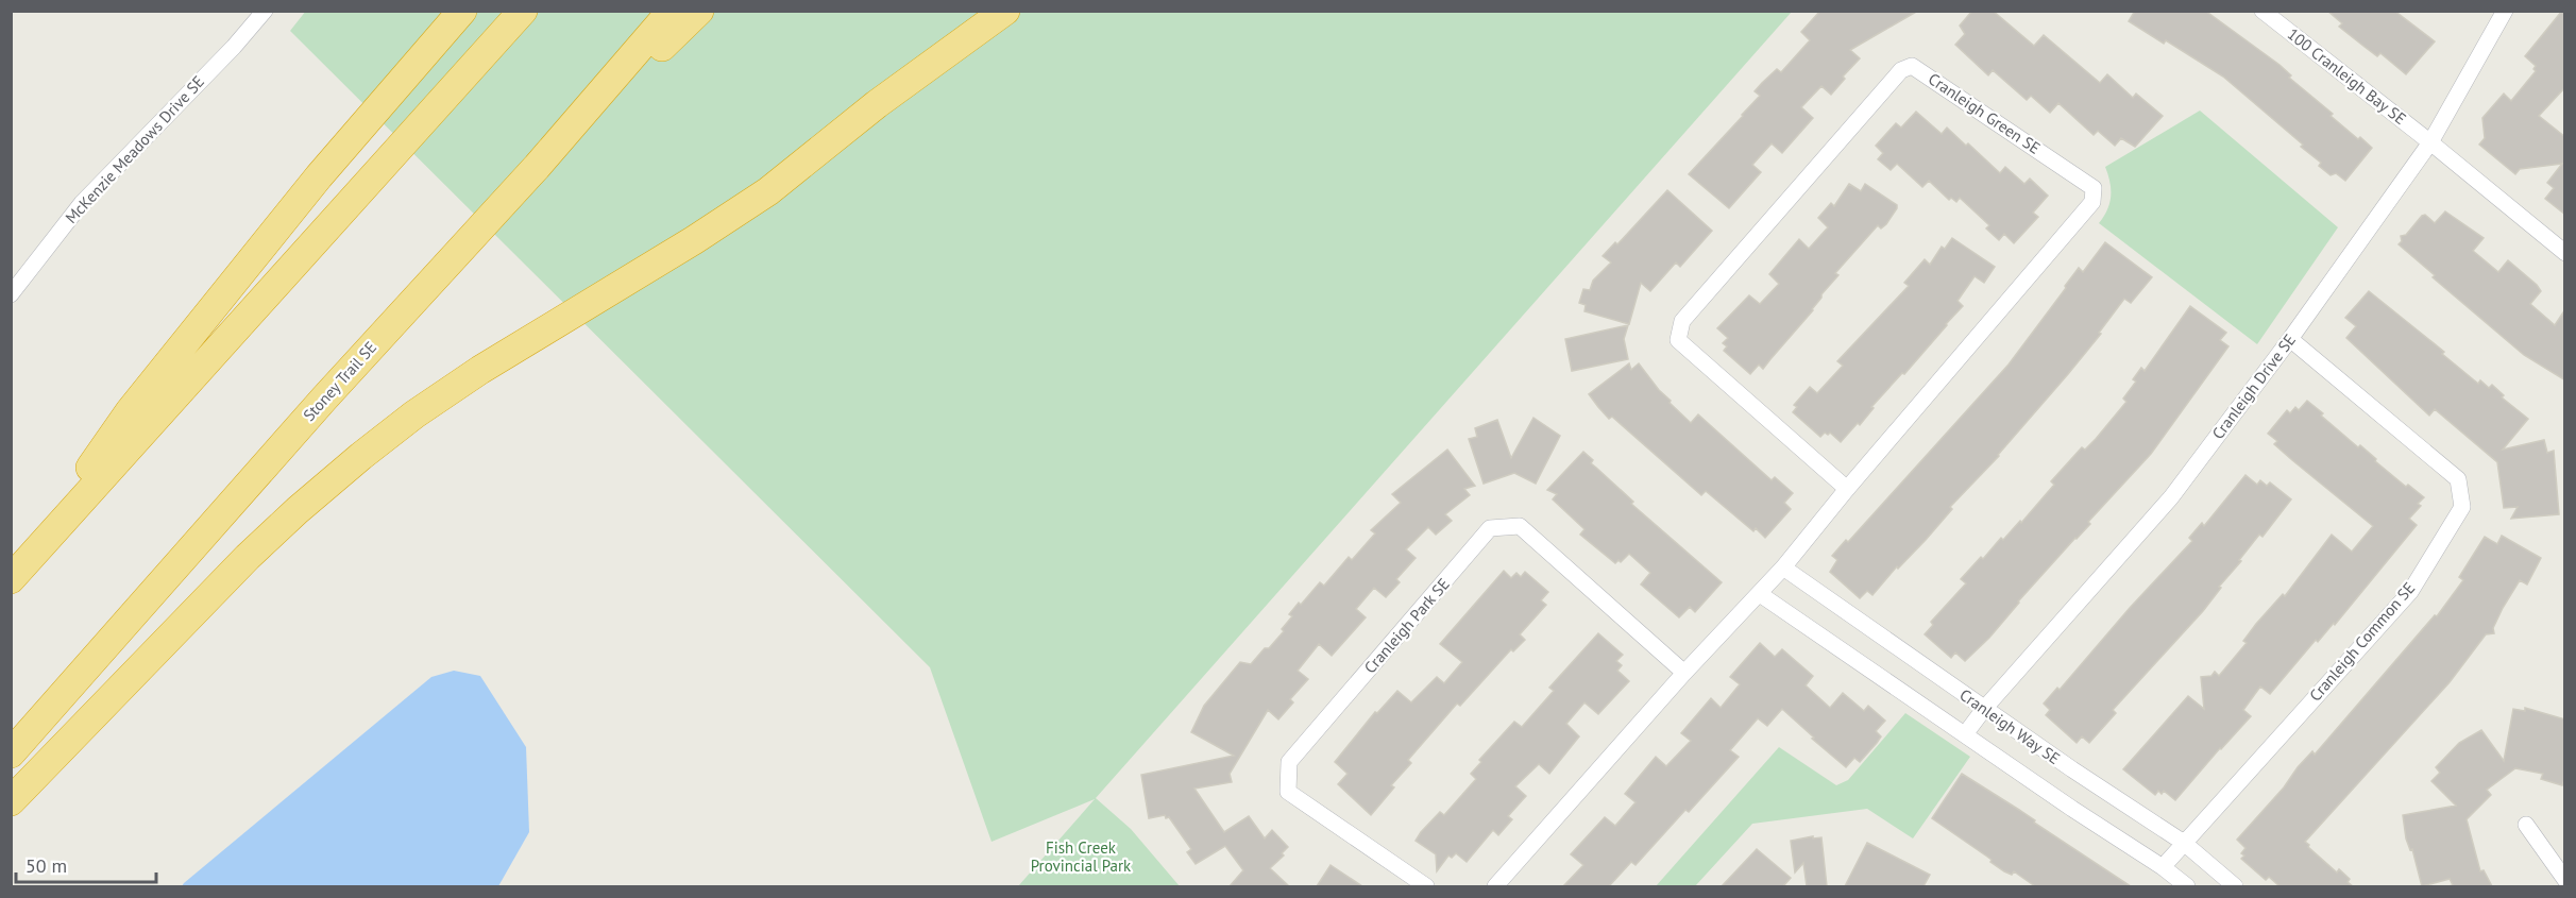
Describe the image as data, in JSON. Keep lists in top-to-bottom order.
{
  "streets": {
    "highway": ["Stoney Trail SE"],
    "street": [
      "100 Cranleigh Bay SE",
      "Cranleigh Green SE",
      "McKenzie Meadows Drive SE",
      "Cranleigh Drive SE",
      "Cranleigh Park SE",
      "Cranleigh Common SE",
      "Cranleigh Way SE"
    ]
  },
  "crossings": [
    ["100 Cranleigh Bay SE", "Cranleigh Drive SE"],
    ["Cranleigh Green SE", "Cranleigh Way SE"],
    ["Cranleigh Drive SE", "Cranleigh Common SE"],
    ["Cranleigh Drive SE", "Cranleigh Way SE"],
    ["Cranleigh Common SE", "Cranleigh Way SE"]
  ],
  "parks": ["Fish Creek Provincial Park"],
  "scale_bar": "50 m"
}
